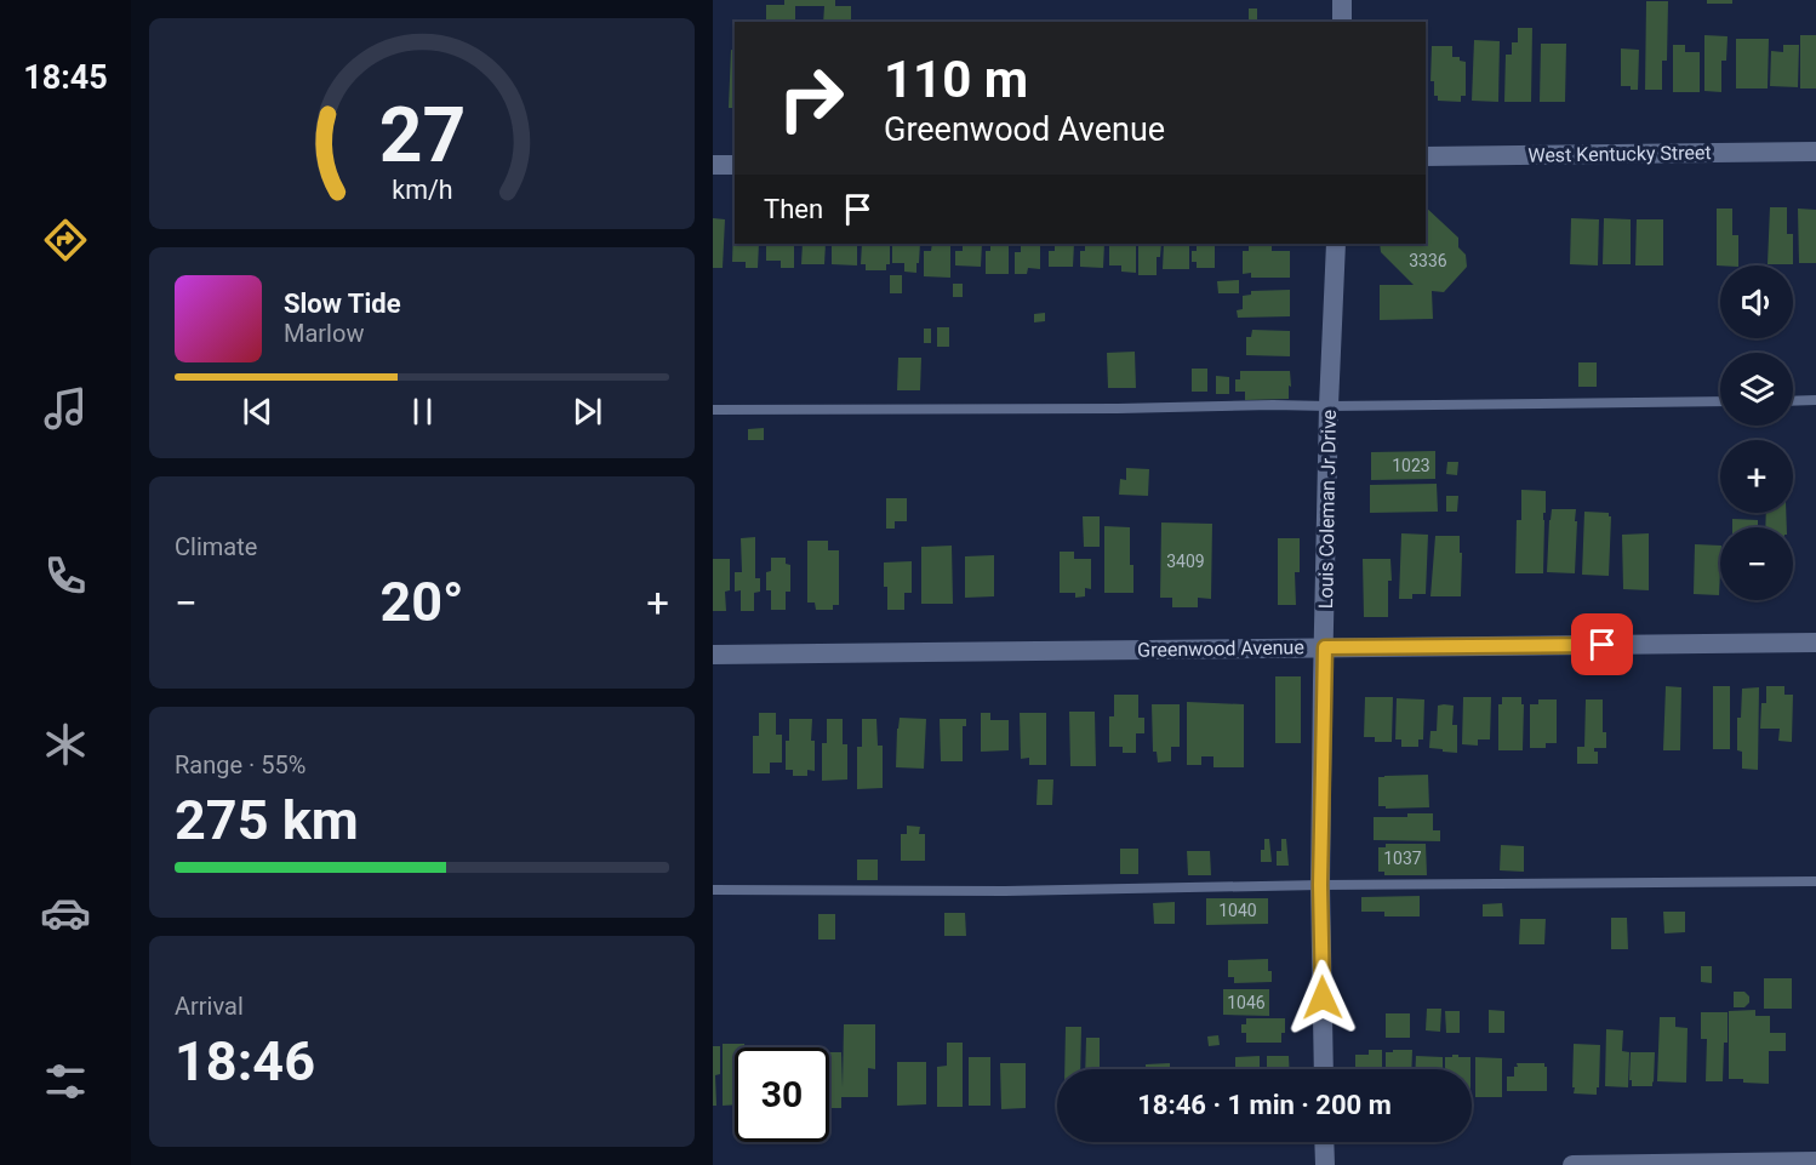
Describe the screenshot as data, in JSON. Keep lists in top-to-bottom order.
{
  "streets": {
    "street": ["West Kentucky Street", "Louis Coleman Jr Drive", "Greenwood Avenue"]
  },
  "crossings": [
    ["Louis Coleman Jr Drive", "Greenwood Avenue"]
  ],
  "house_numbers": [
    "3336",
    "1023",
    "3409",
    "1037",
    "1040",
    "1046"
  ],
  "page": {
    "tabs": "18:45",
    "turn": ["110 m", "Greenwood Avenue"],
    "then": "Then",
    "map_buttons": ["+", "−"],
    "song": ["Slow Tide", "Marlow"],
    "tile": [
      "Climate",
      ["Range · 55%", "275 km"],
      ["Arrival", "18:46"]
    ],
    "heat": ["−", "20°", "+"],
    "limit": "30",
    "trip": "18:46 · 1 min · 200 m",
    "gauge": ["27", "km/h"]
  }
}
